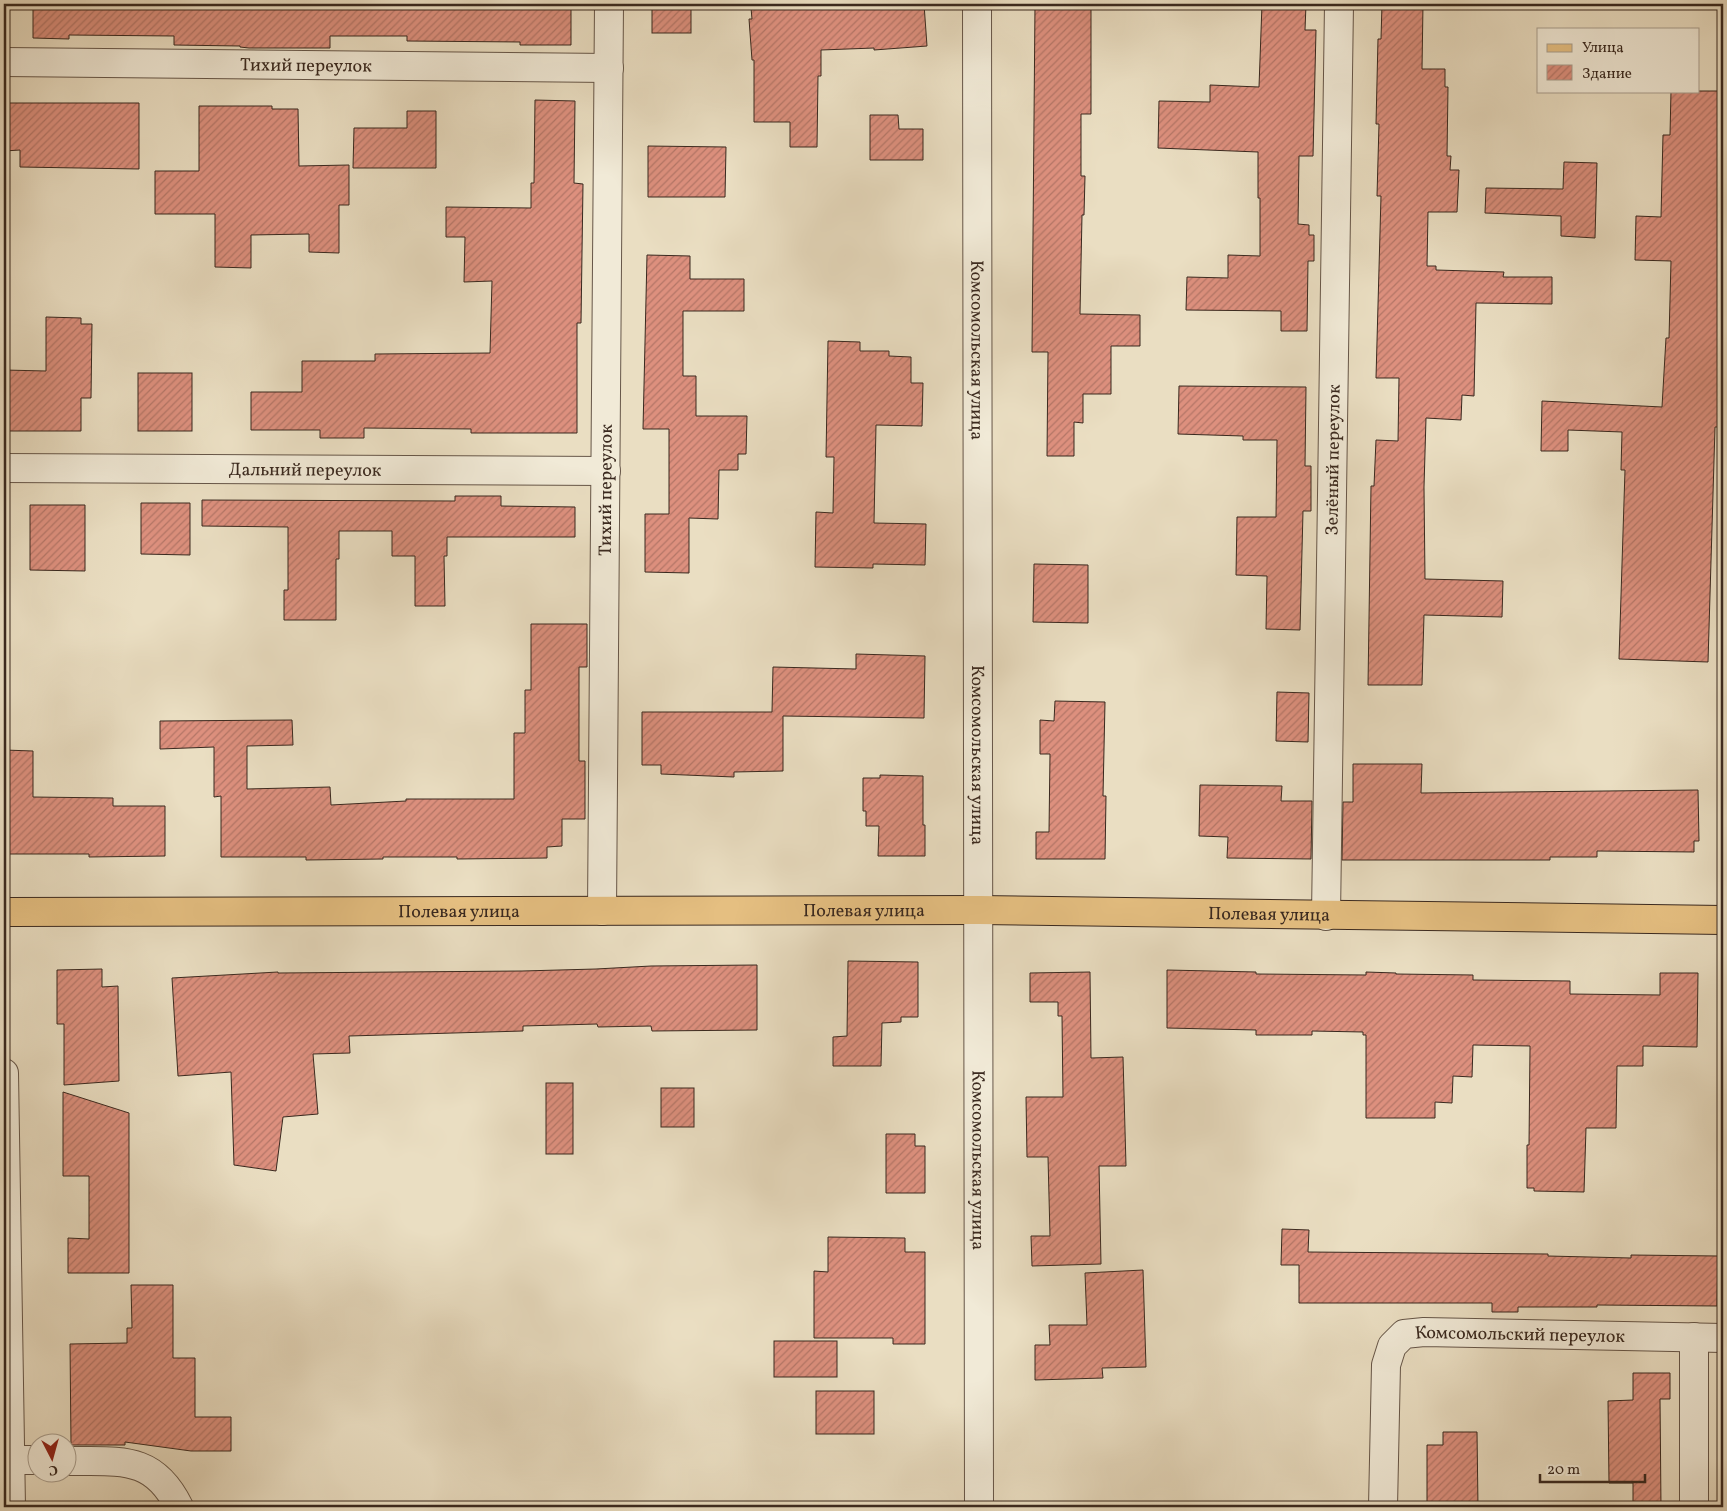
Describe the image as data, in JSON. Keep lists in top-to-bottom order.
{
  "streets": {
    "main road": ["Полевая улица"],
    "street": [
      "Тихий переулок",
      "Комсомольская улица",
      "Зелёный переулок",
      "Дальний переулок",
      "Комсомольский переулок"
    ]
  },
  "crossings": [
    ["Тихий переулок", "Дальний переулок"],
    ["Тихий переулок", "Полевая улица"],
    ["Комсомольская улица", "Полевая улица"],
    ["Зелёный переулок", "Полевая улица"]
  ],
  "legend": ["Улица", "Здание"],
  "scale_bar": "20 m",
  "north": "bottom"
}
